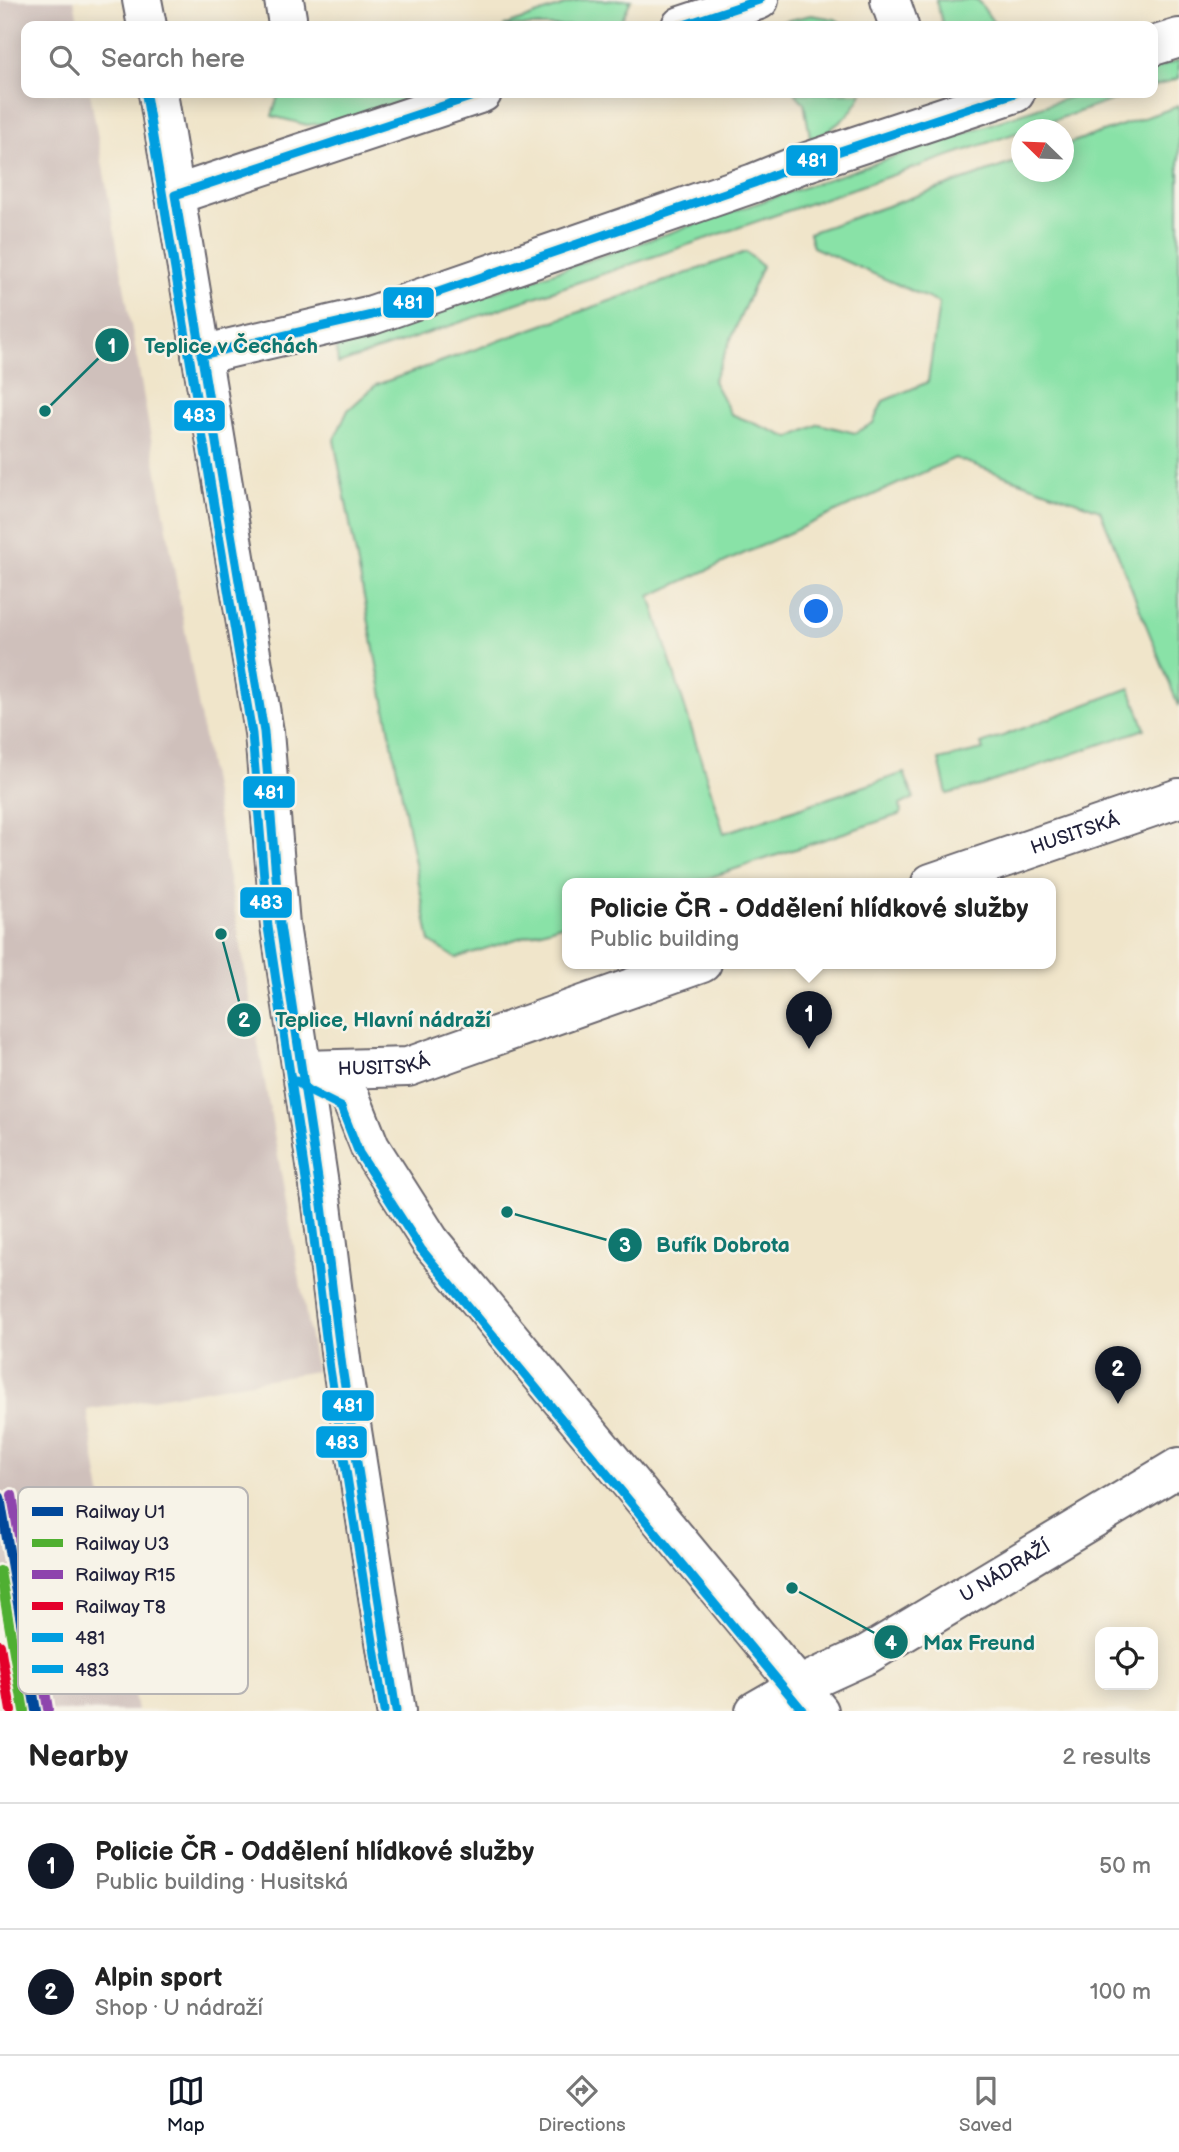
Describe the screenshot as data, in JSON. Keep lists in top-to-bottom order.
{
  "streets": {
    "street": ["HUSITSKÁ", "U NÁDRAŽÍ"]
  },
  "places": [
    "Teplice v Čechách",
    "Teplice, Hlavní nádraží",
    "Bufík Dobrota",
    "Max Freund"
  ],
  "lines": [
    "transit line 481",
    "transit line 483",
    "rail line R15",
    "rail line U1",
    "rail line U3",
    "rail line T8"
  ],
  "legend": [
    "Railway U1",
    "Railway U3",
    "Railway R15",
    "Railway T8",
    "481",
    "483"
  ],
  "north": "top left",
  "page": {
    "search": "Search here",
    "popup": ["Policie ČR - Oddělení hlídkové služby", "Public building"],
    "pins": ["1", "2"],
    "heading": ["Nearby", "2 results"],
    "list": [
      {
        "mark": "1",
        "name": "Policie ČR - Oddělení hlídkové služby",
        "note": "Public building · Husitská",
        "value": "50 m"
      },
      {
        "mark": "2",
        "name": "Alpin sport",
        "note": "Shop · U nádraží",
        "value": "100 m"
      }
    ],
    "nav": ["Map", "Directions", "Saved"]
  }
}
